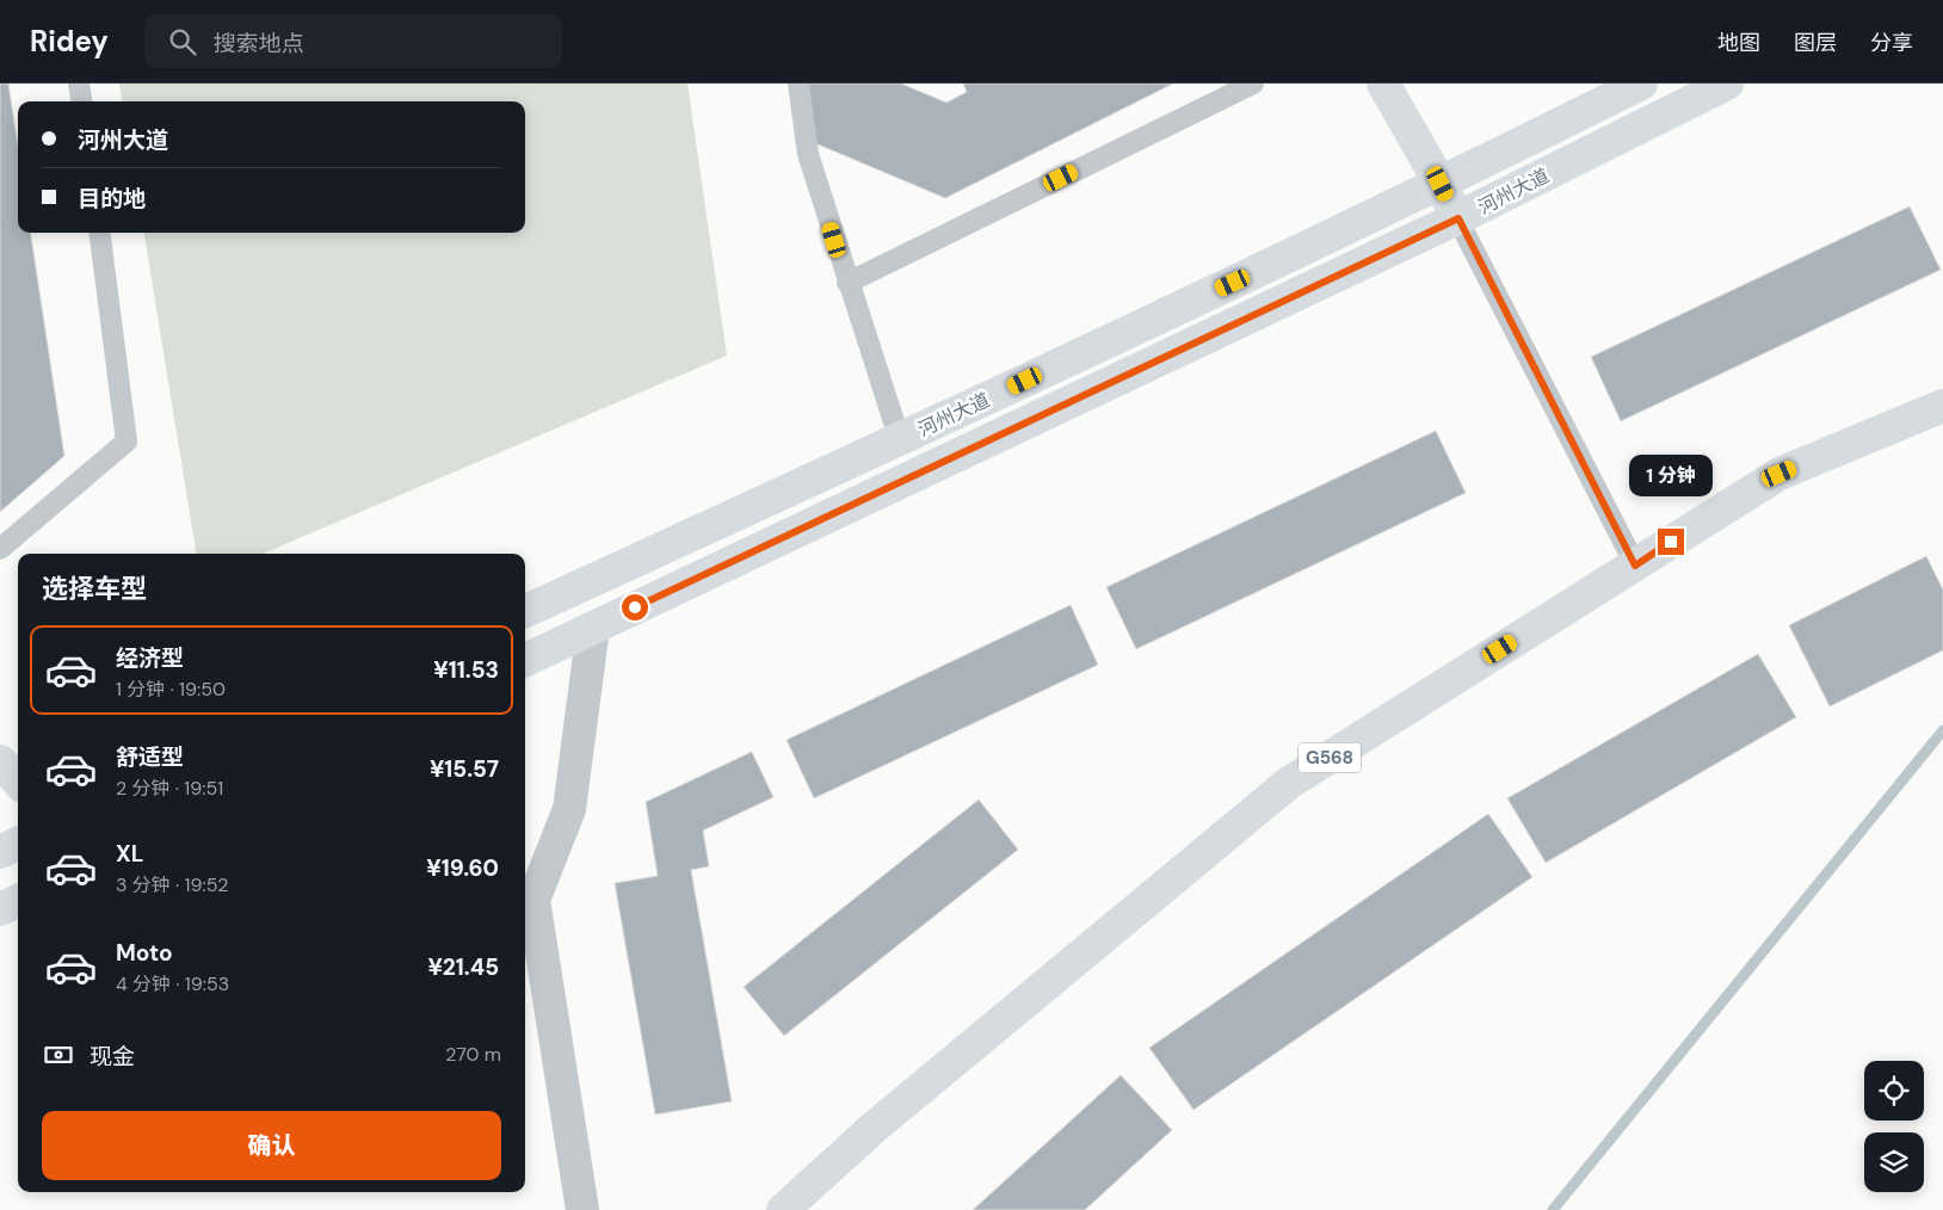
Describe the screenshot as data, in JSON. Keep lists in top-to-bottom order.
{
  "streets": {
    "main road": ["河州大道", "G568"]
  },
  "page": {
    "header": "Ridey",
    "search": "搜索地点",
    "nav": ["地图", "图层", "分享"],
    "banner": ["河州大道", "目的地"],
    "bubble": "1 分钟",
    "heading": "选择车型",
    "list": [
      {
        "name": "经济型",
        "note": "1 分钟 · 19:50",
        "value": "¥11.53"
      },
      {
        "name": "舒适型",
        "note": "2 分钟 · 19:51",
        "value": "¥15.57"
      },
      {
        "name": "XL",
        "note": "3 分钟 · 19:52",
        "value": "¥19.60"
      },
      {
        "name": "Moto",
        "note": "4 分钟 · 19:53",
        "value": "¥21.45"
      }
    ],
    "pay": ["现金", "270 m"],
    "buttons": "确认"
  }
}
